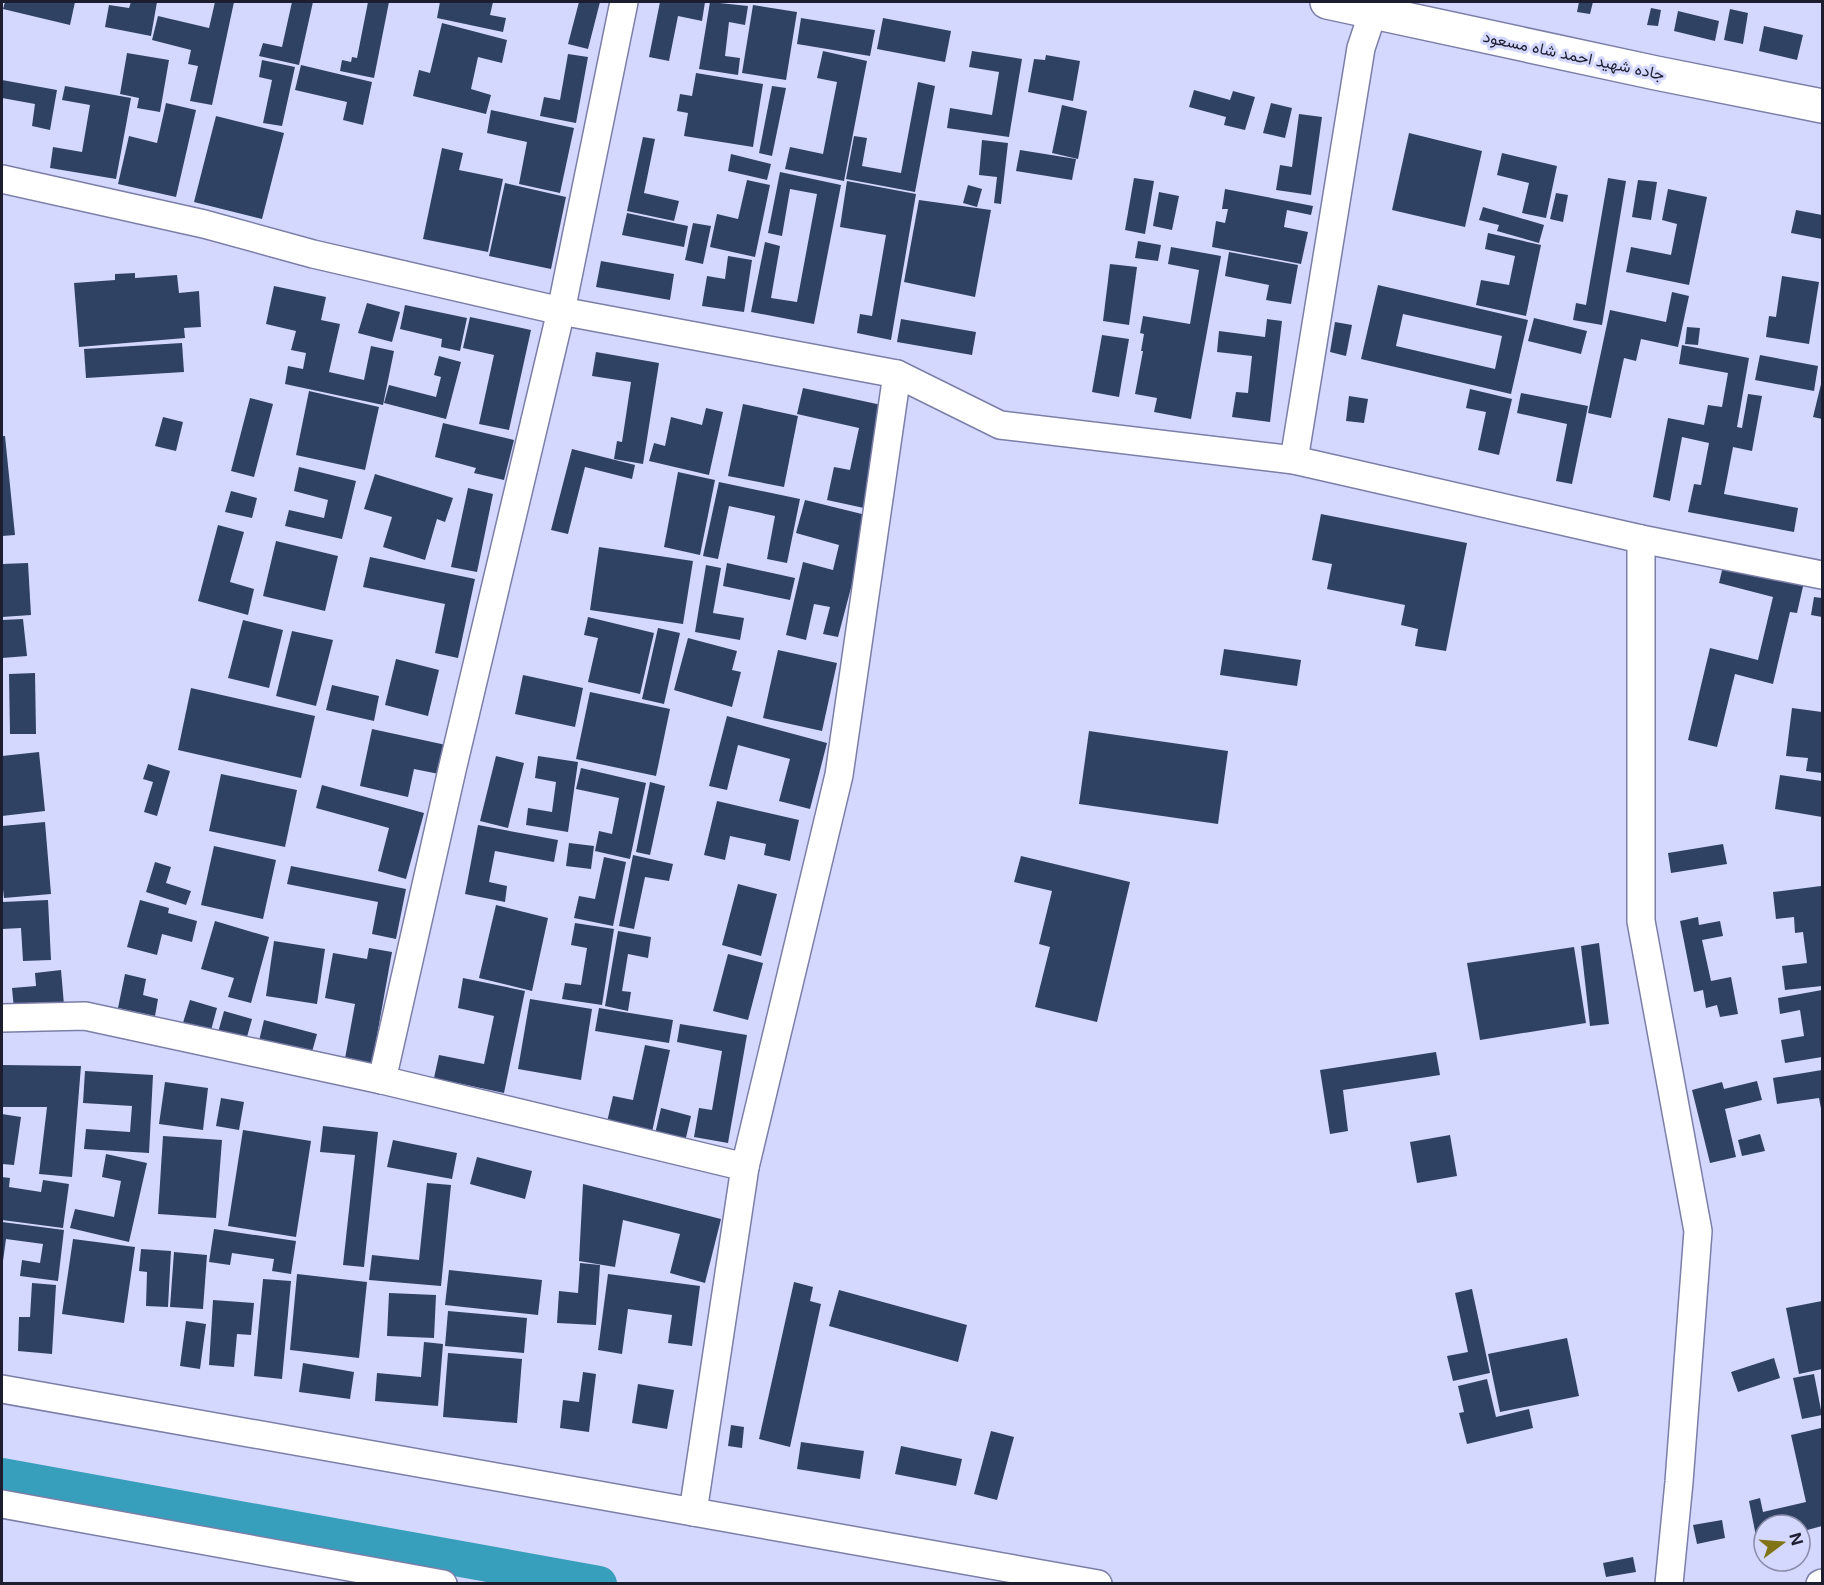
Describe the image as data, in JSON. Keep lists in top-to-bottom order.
{
  "streets": {
    "main road": ["جاده شهيد احمد شاه مسعود"]
  },
  "north": "right"
}
